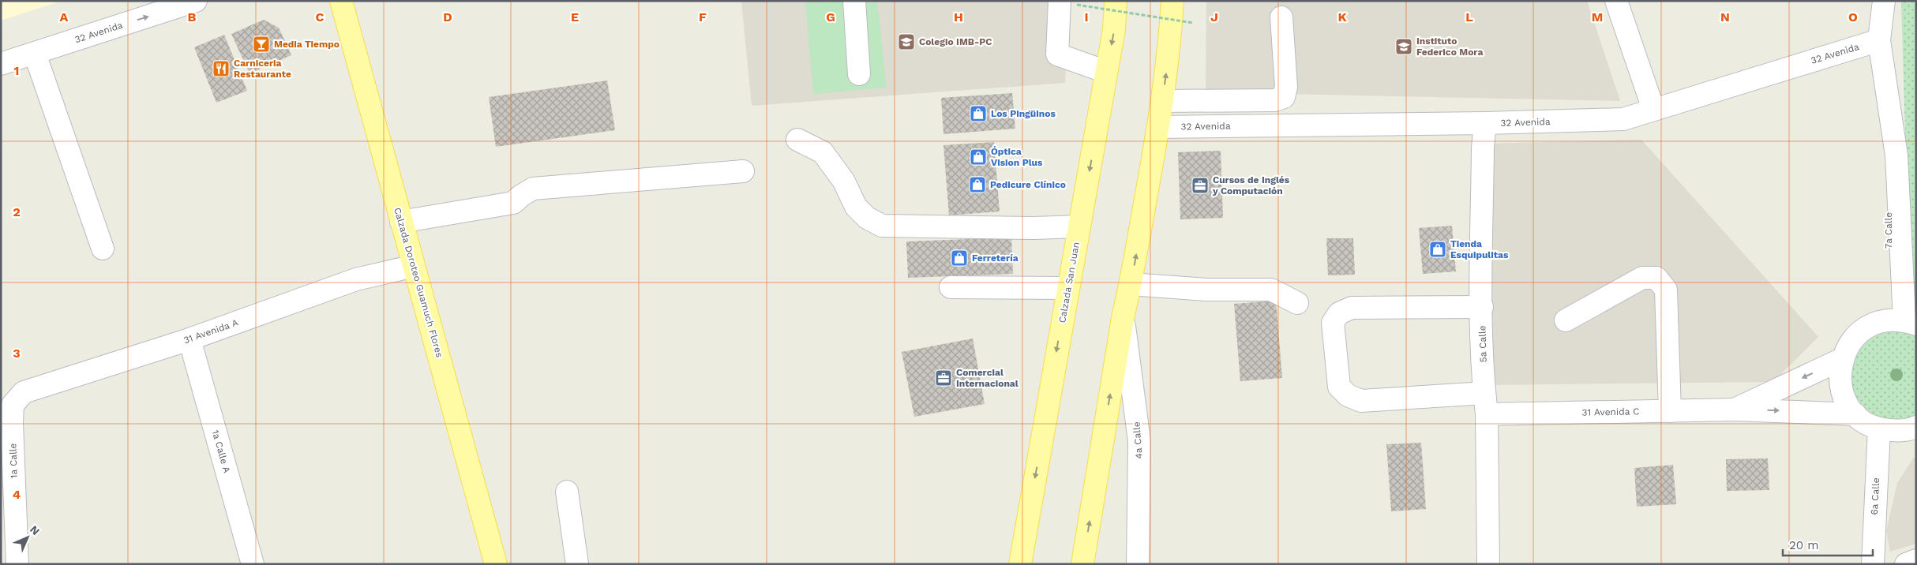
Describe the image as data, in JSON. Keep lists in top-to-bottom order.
{
  "streets": {
    "main road": ["Calzada Doroteo Guamuch Flores", "Calzada San Juan"],
    "street": [
      "32 Avenida",
      "7a Calle",
      "31 Avenida A",
      "5a Calle",
      "31 Avenida C",
      "4a Calle",
      "1a Calle A",
      "1a Calle",
      "6a Calle"
    ]
  },
  "crossings": [
    ["32 Avenida", "7a Calle"],
    ["32 Avenida", "5a Calle"],
    ["Calzada Doroteo Guamuch Flores", "31 Avenida A"],
    ["31 Avenida A", "1a Calle A"],
    ["31 Avenida A", "1a Calle"],
    ["5a Calle", "31 Avenida C"]
  ],
  "places": {
    "school or university": ["Colegio IMB-PC", "Instituto Federico Mora"],
    "bar": ["Media Tiempo"],
    "restaurant": ["Carniceria Restaurante"],
    "shop": [
      "Los Pingüinos",
      "Óptica Vision Plus",
      "Pedicure Clínico",
      "Tienda Esquipulitas",
      "Ferretería"
    ],
    "office": ["Cursos de Inglés y Computación", "Comercial Internacional"]
  },
  "scale_bar": "20 m",
  "north": "top right",
  "grid": {
    "columns": [
      "A",
      "B",
      "C",
      "D",
      "E",
      "F",
      "G",
      "H",
      "I",
      "J",
      "K",
      "L",
      "M",
      "N",
      "O"
    ],
    "rows": [
      "1",
      "2",
      "3",
      "4"
    ]
  }
}
